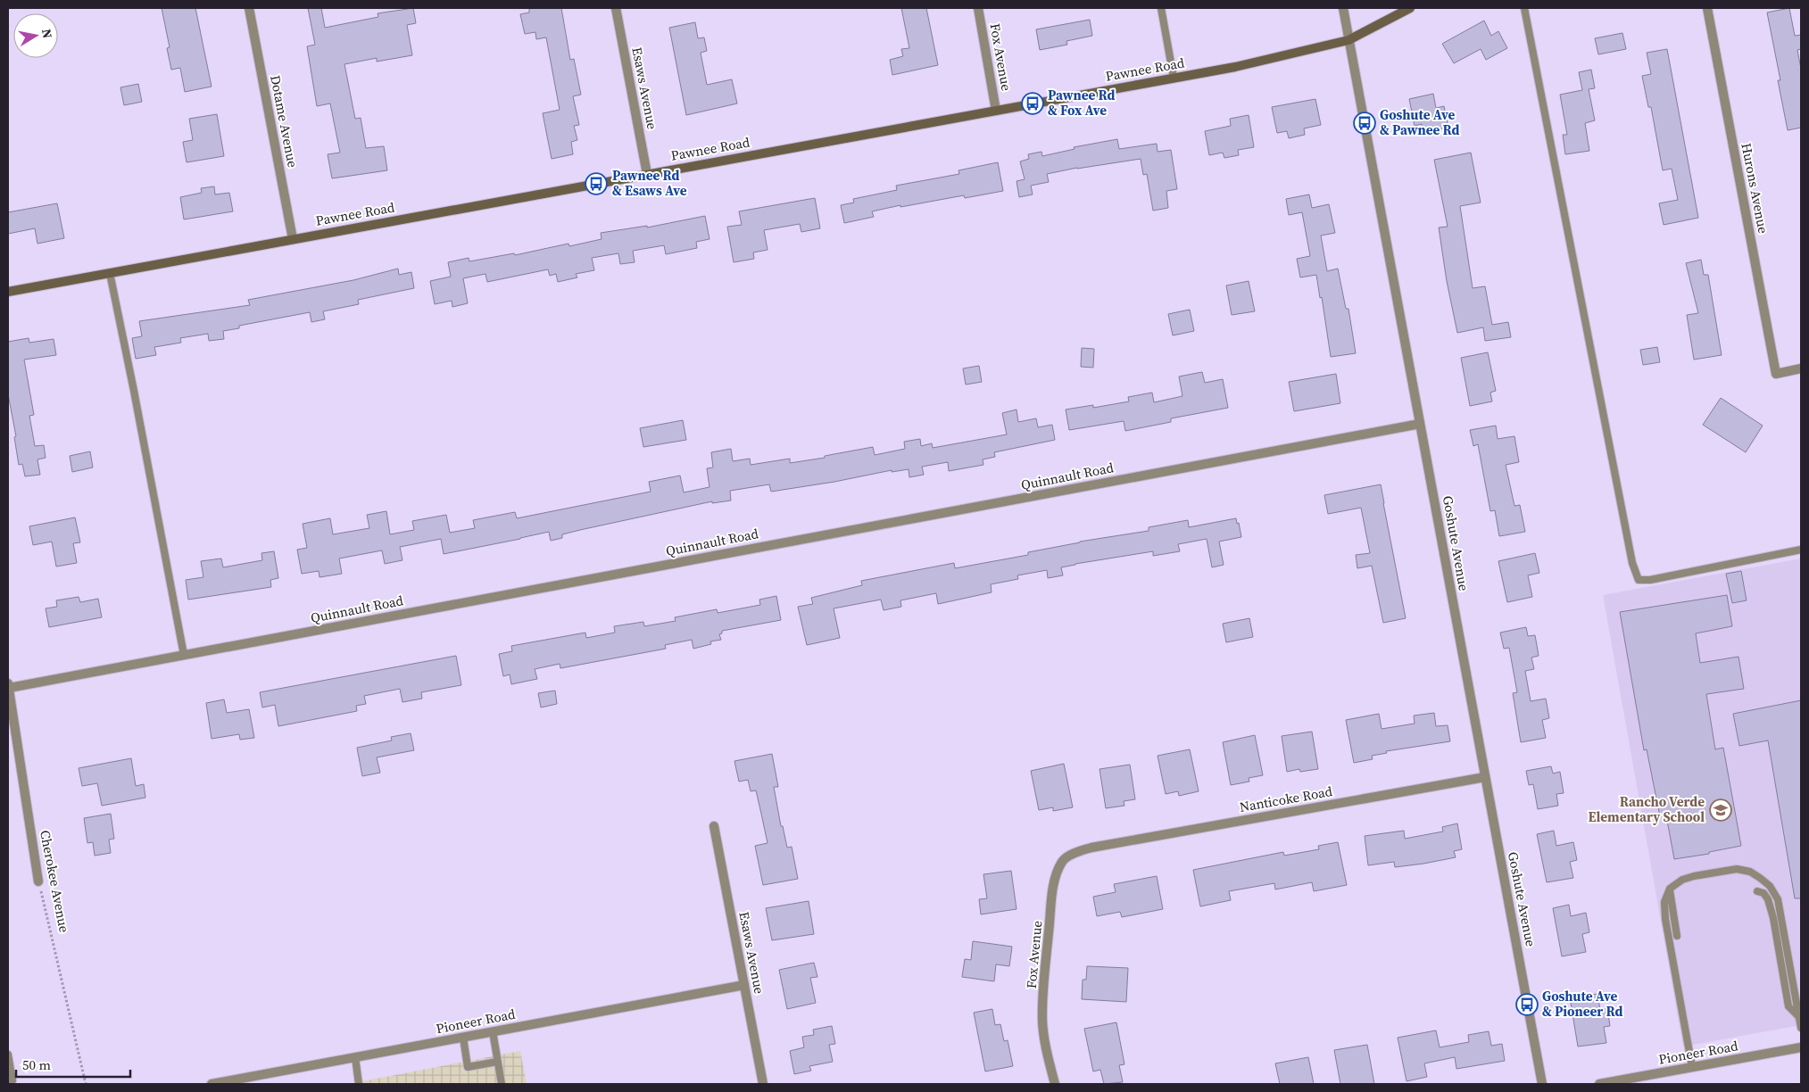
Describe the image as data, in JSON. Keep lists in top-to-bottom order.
{
  "streets": {
    "street": [
      "Fox Avenue",
      "Pawnee Road",
      "Esaws Avenue",
      "Dotame Avenue",
      "Hurons Avenue",
      "Quinnault Road",
      "Goshute Avenue",
      "Nanticoke Road",
      "Cherokee Avenue",
      "Pioneer Road"
    ]
  },
  "crossings": [
    ["Fox Avenue", "Pawnee Road"],
    ["Fox Avenue", "Nanticoke Road"],
    ["Pawnee Road", "Esaws Avenue"],
    ["Pawnee Road", "Dotame Avenue"],
    ["Pawnee Road", "Goshute Avenue"],
    ["Esaws Avenue", "Pioneer Road"],
    ["Quinnault Road", "Goshute Avenue"],
    ["Quinnault Road", "Cherokee Avenue"],
    ["Goshute Avenue", "Nanticoke Road"]
  ],
  "places": {
    "bus stop": [
      "Pawnee Rd & Fox Ave",
      "Goshute Ave & Pawnee Rd",
      "Pawnee Rd & Esaws Ave",
      "Goshute Ave & Pioneer Rd"
    ],
    "school or university": ["Rancho Verde Elementary School"]
  },
  "scale_bar": "50 m",
  "north": "right"
}
